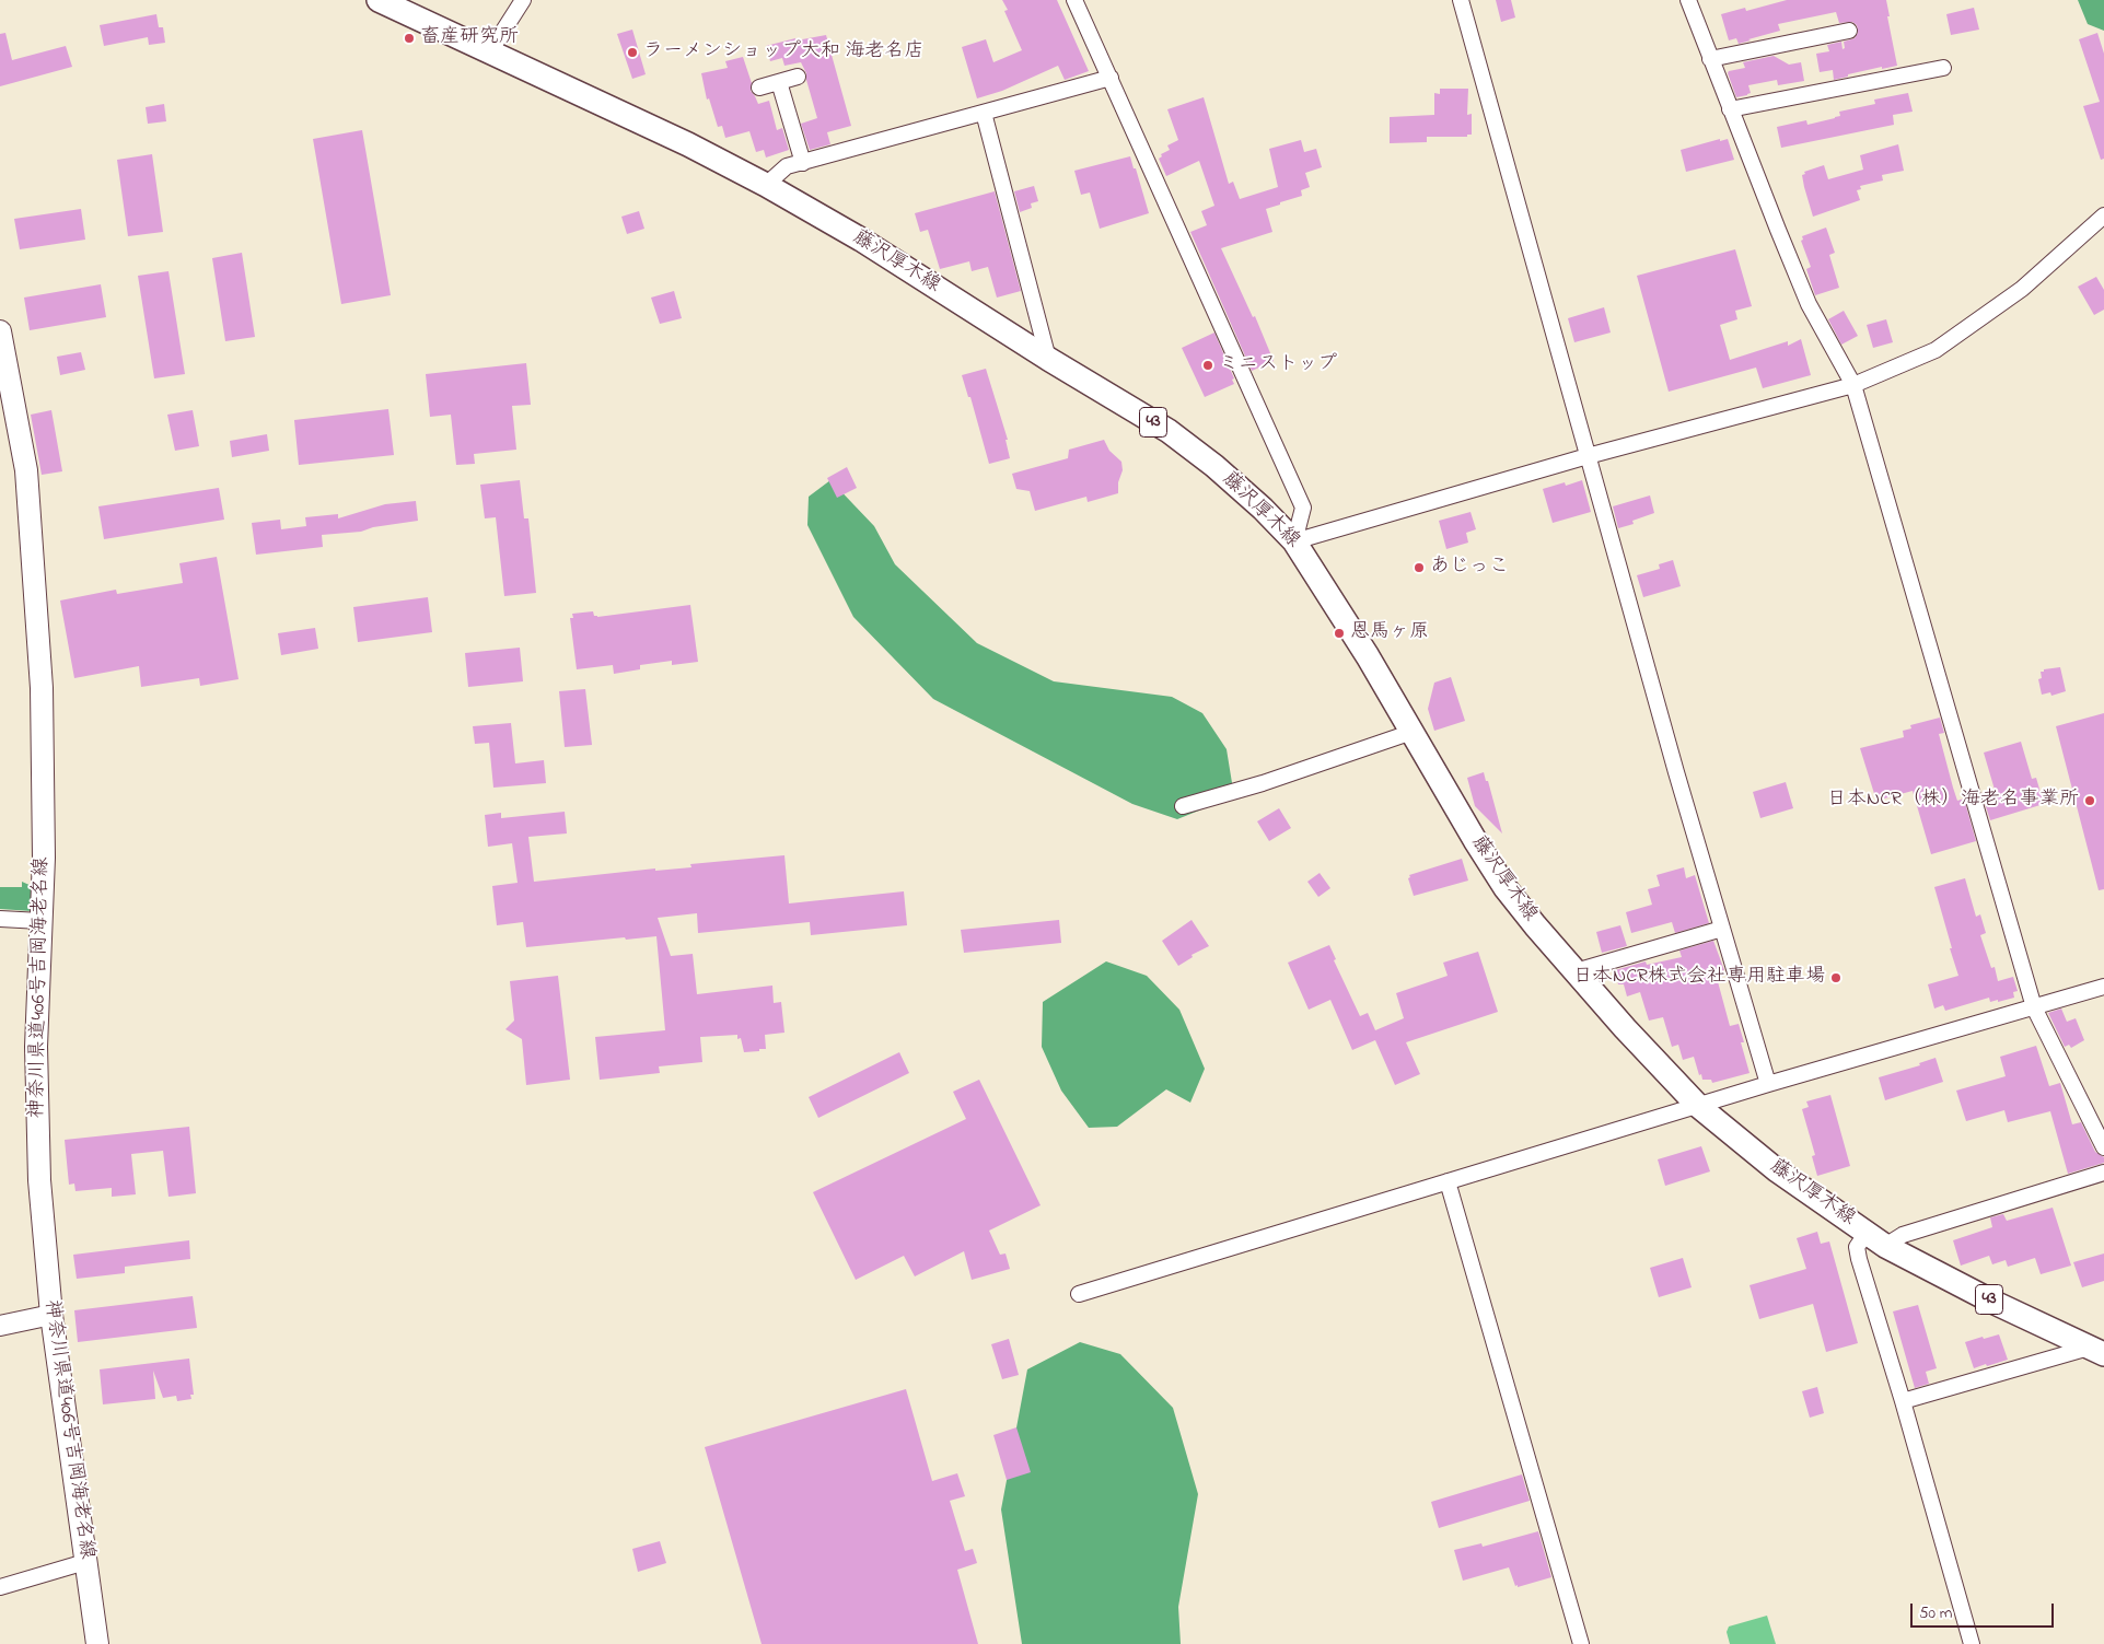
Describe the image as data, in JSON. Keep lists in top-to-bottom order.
{
  "streets": {
    "main road": ["藤沢厚木線", "43", "神奈川県道406号吉岡海老名線"]
  },
  "places": [
    "畜産研究所",
    "ラーメンショップ大和 海老名店",
    "ミニストップ",
    "あじっこ",
    "恩馬ヶ原",
    "日本NCR（株）海老名事業所",
    "日本NCR株式会社専用駐車場"
  ],
  "scale_bar": "50 m"
}
